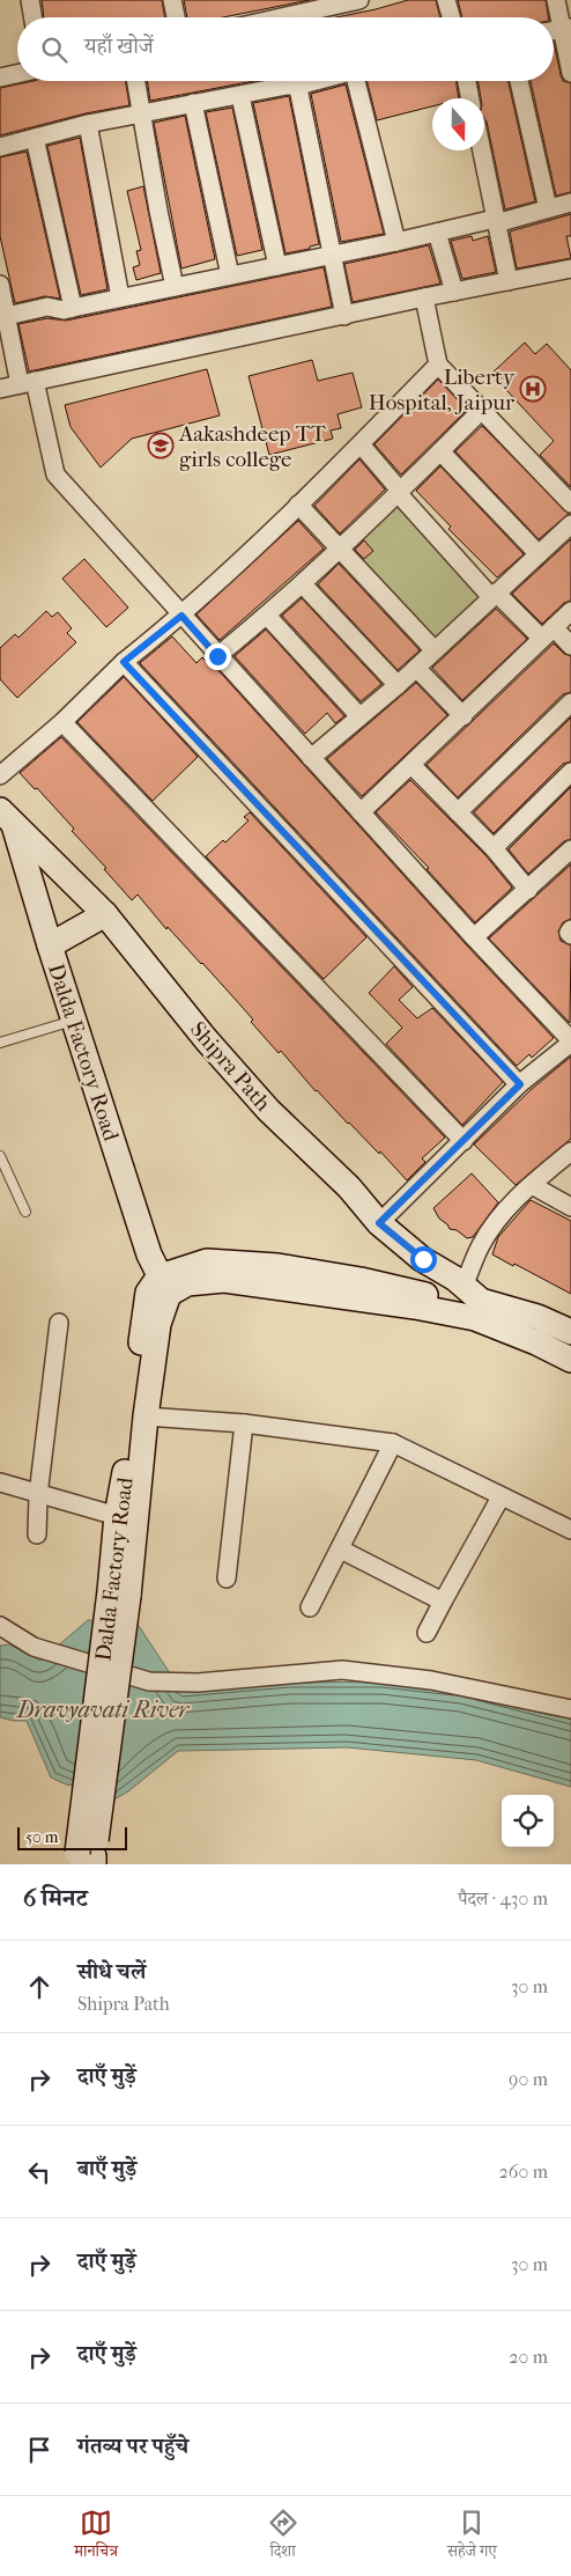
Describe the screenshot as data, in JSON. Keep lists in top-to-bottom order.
{
  "streets": {
    "street": ["Dalda Factory Road", "Shipra Path"]
  },
  "crossings": [
    ["Dalda Factory Road", "Shipra Path"]
  ],
  "water": ["Dravyavati River"],
  "places": {
    "hospital": ["Liberty Hospital, Jaipur"],
    "school or university": ["Aakashdeep TT girls college"]
  },
  "scale_bar": "50 m",
  "north": "bottom",
  "page": {
    "search": "यहाँ खोजें",
    "scale": "50 m",
    "heading": ["6 मिनट", "पैदल · 430 m"],
    "list": [
      ["सीधे चलें", "Shipra Path", "30 m"],
      ["दाएँ मुड़ें", "90 m"],
      ["बाएँ मुड़ें", "260 m"],
      ["दाएँ मुड़ें", "30 m"],
      ["दाएँ मुड़ें", "20 m"],
      "गंतव्य पर पहुँचे"
    ],
    "nav": ["मानचित्र", "दिशा", "सहेजे गए"]
  }
}
